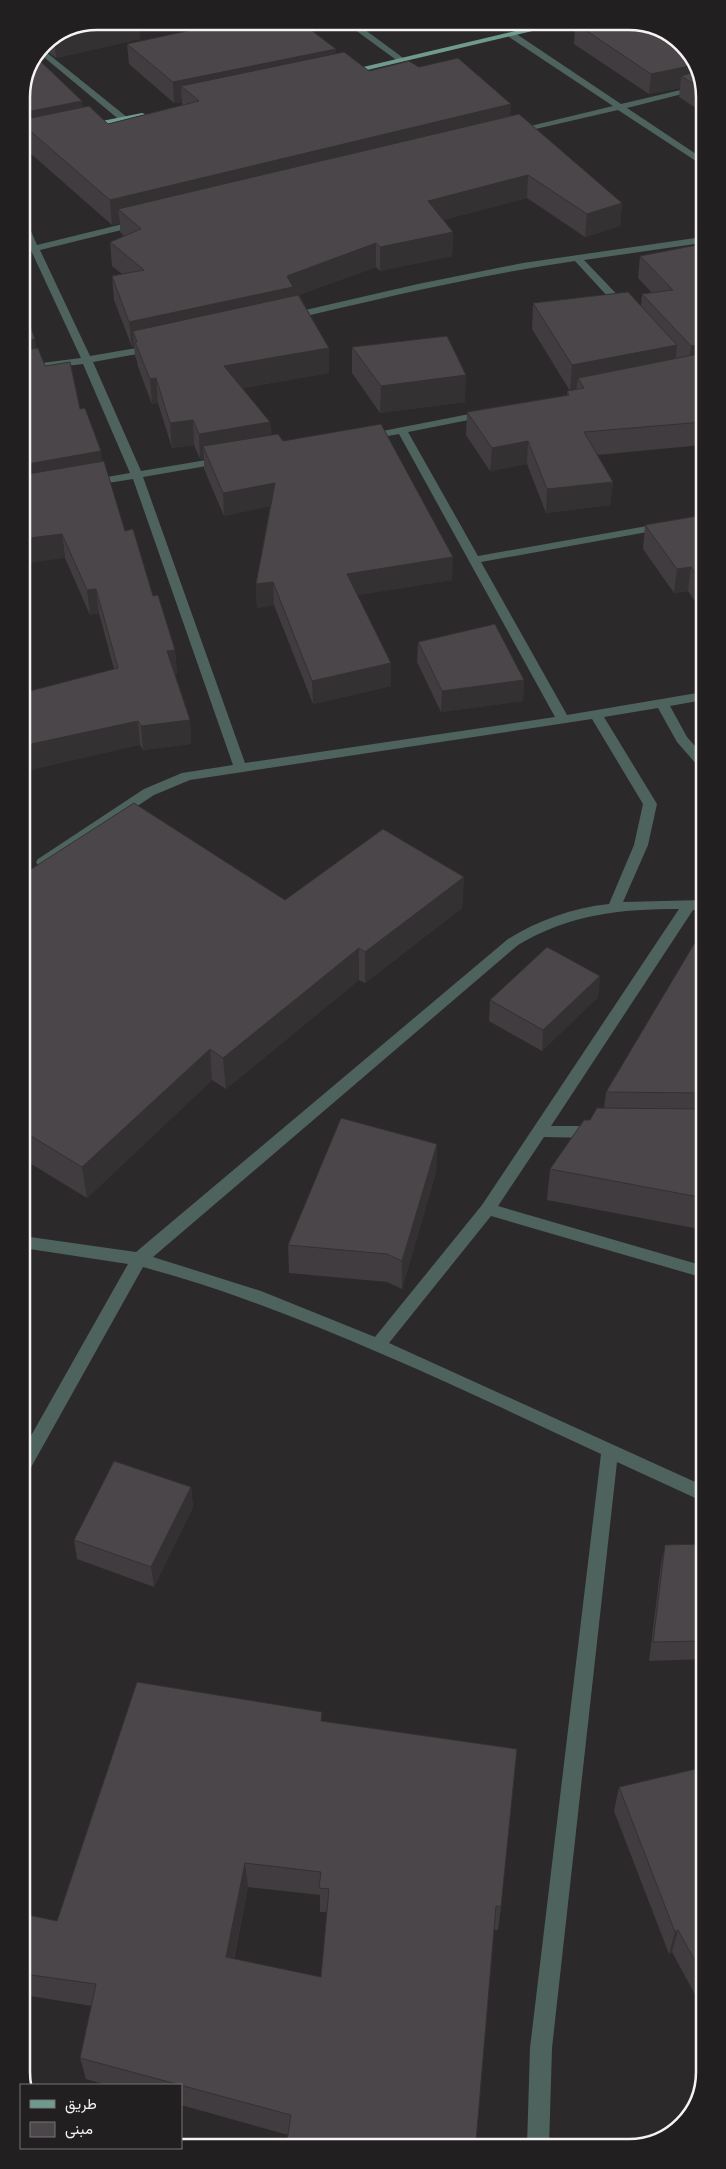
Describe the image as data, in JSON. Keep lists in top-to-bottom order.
{
  "legend": ["طريق", "مبنى"]
}
